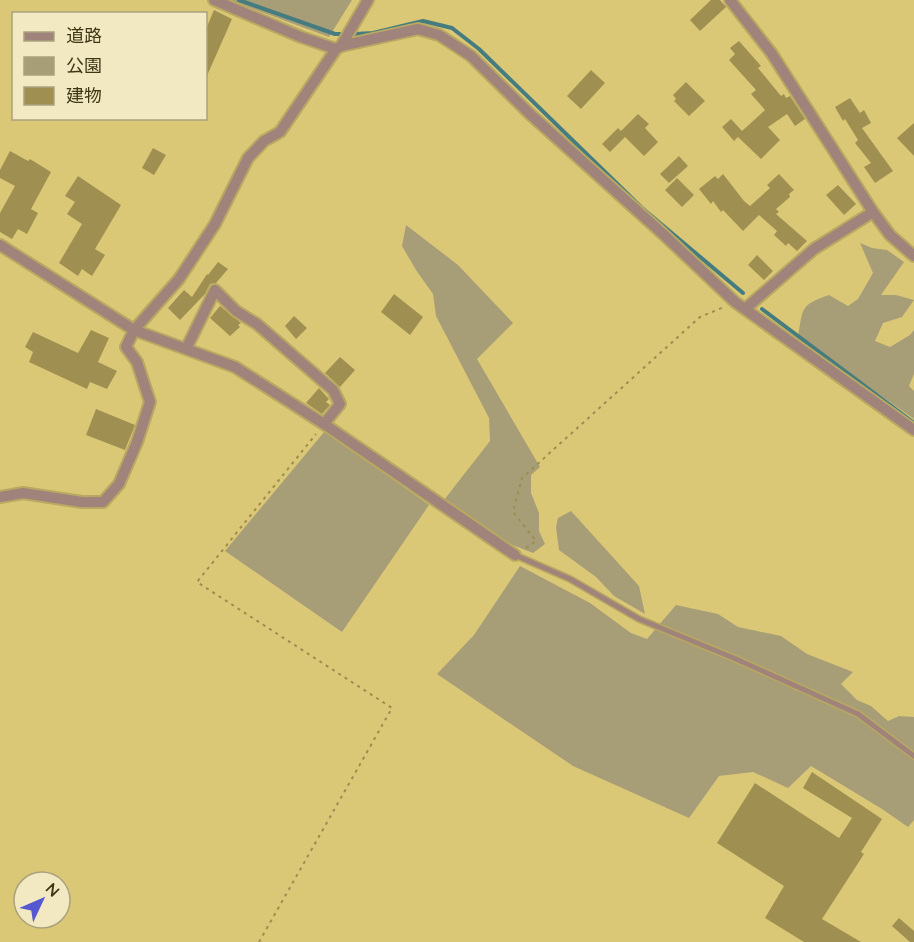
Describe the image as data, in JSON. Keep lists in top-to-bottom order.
{
  "legend": ["道路", "公園", "建物"],
  "north": "top right"
}
